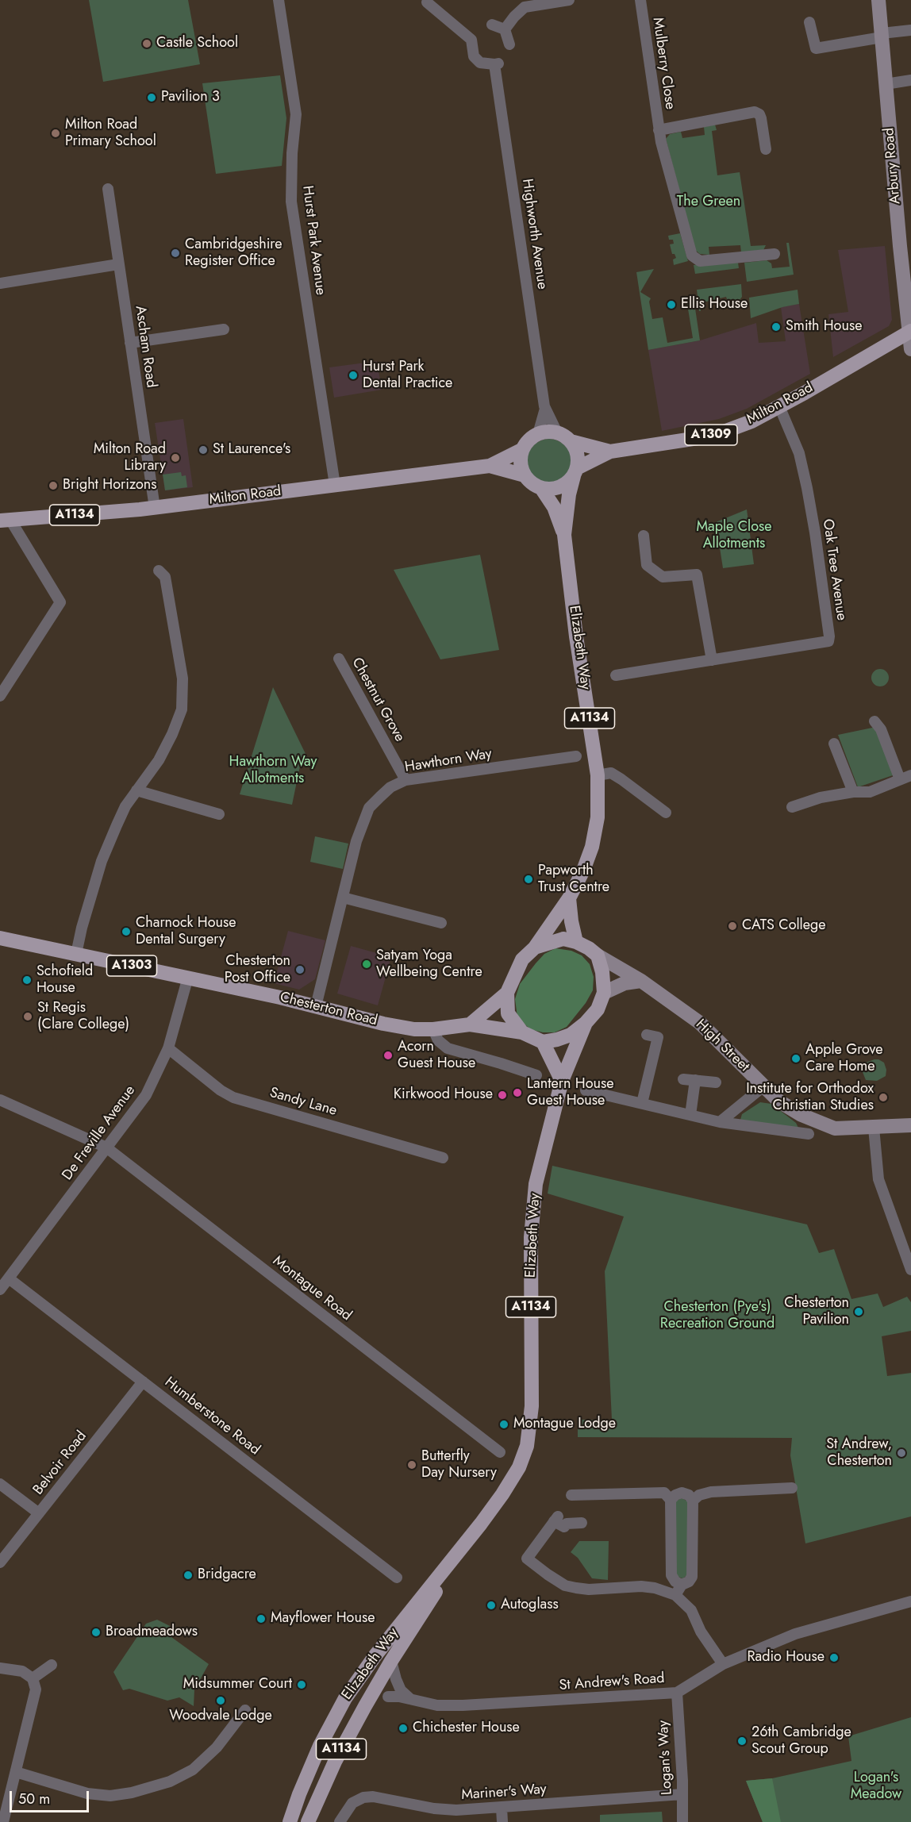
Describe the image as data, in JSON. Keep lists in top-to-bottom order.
{
  "streets": {
    "main road": [
      "Milton Road",
      "A1309",
      "A1134",
      "Elizabeth Way",
      "A1303",
      "Chesterton Road"
    ],
    "street": [
      "Mulberry Close",
      "Arbury Road",
      "Highworth Avenue",
      "Hurst Park Avenue",
      "Ascham Road",
      "Oak Tree Avenue",
      "Chestnut Grove",
      "Hawthorn Way",
      "High Street",
      "Sandy Lane",
      "De Freville Avenue",
      "Montague Road",
      "Humberstone Road",
      "Belvoir Road",
      "St Andrew's Road",
      "Logan's Way",
      "Mariner's Way"
    ]
  },
  "crossings": [
    ["Arbury Road", "Milton Road"],
    ["Highworth Avenue", "Milton Road"],
    ["Highworth Avenue", "A1134"],
    ["Highworth Avenue", "Elizabeth Way"],
    ["Hurst Park Avenue", "Milton Road"],
    ["Ascham Road", "Milton Road"],
    ["Milton Road", "A1134"],
    ["Milton Road", "Oak Tree Avenue"],
    ["Milton Road", "Elizabeth Way"],
    ["A1134", "Elizabeth Way"],
    ["Elizabeth Way", "Chesterton Road"],
    ["Elizabeth Way", "High Street"],
    ["Chestnut Grove", "Hawthorn Way"],
    ["Hawthorn Way", "Chesterton Road"],
    ["Chesterton Road", "High Street"],
    ["Chesterton Road", "De Freville Avenue"],
    ["Sandy Lane", "De Freville Avenue"],
    ["De Freville Avenue", "Montague Road"],
    ["De Freville Avenue", "Humberstone Road"],
    ["Humberstone Road", "Belvoir Road"],
    ["St Andrew's Road", "Logan's Way"],
    ["Logan's Way", "Mariner's Way"]
  ],
  "parks": [
    "The Green",
    "Maple Close Allotments",
    "Hawthorn Way Allotments",
    "Chesterton (Pye's) Recreation Ground",
    "Logan's Meadow"
  ],
  "places": [
    "Castle School",
    "Pavilion 3",
    "Milton Road Primary School",
    "Cambridgeshire Register Office",
    "Ellis House",
    "Smith House",
    "Hurst Park Dental Practice",
    "St Laurence's",
    "Milton Road Library",
    "Bright Horizons",
    "Papworth Trust Centre",
    "CATS College",
    "Charnock House Dental Surgery",
    "Satyam Yoga Wellbeing Centre",
    "Chesterton Post Office",
    "Schofield House",
    "St Regis (Clare College)",
    "Acorn Guest House",
    "Apple Grove Care Home",
    "Lantern House Guest House",
    "Kirkwood House",
    "Institute for Orthodox Christian Studies",
    "Chesterton Pavilion",
    "Montague Lodge",
    "St Andrew, Chesterton",
    "Butterfly Day Nursery",
    "Bridgacre",
    "Autoglass",
    "Mayflower House",
    "Broadmeadows",
    "Radio House",
    "Midsummer Court",
    "Woodvale Lodge",
    "Chichester House",
    "26th Cambridge Scout Group"
  ],
  "scale_bar": "50 m"
}
